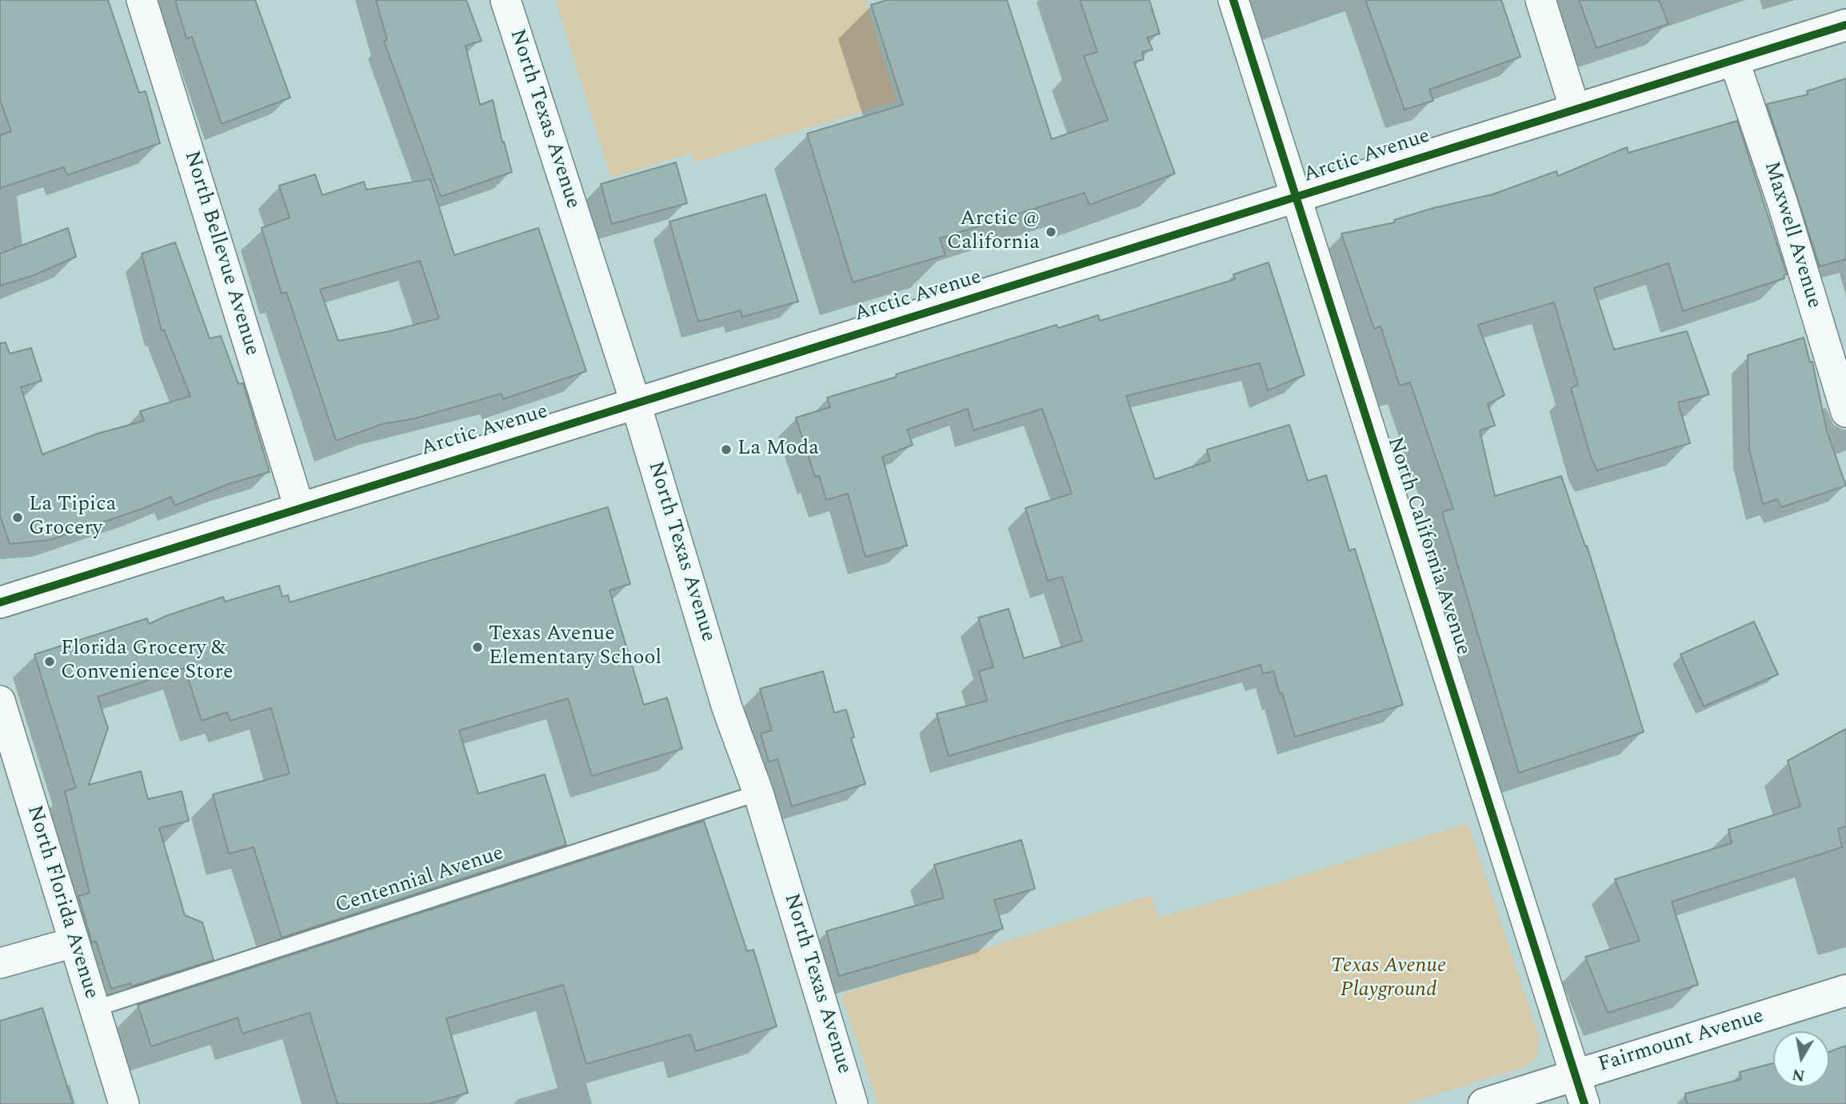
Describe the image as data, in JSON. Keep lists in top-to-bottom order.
{
  "streets": {
    "street": [
      "North Texas Avenue",
      "Arctic Avenue",
      "Maxwell Avenue",
      "North Bellevue Avenue",
      "North California Avenue",
      "North Florida Avenue",
      "Fairmount Avenue"
    ],
    "lane": ["Centennial Avenue"]
  },
  "crossings": [
    ["North Texas Avenue", "Arctic Avenue"],
    ["North Texas Avenue", "Centennial Avenue"],
    ["Arctic Avenue", "Maxwell Avenue"],
    ["Arctic Avenue", "North Bellevue Avenue"],
    ["Arctic Avenue", "North California Avenue"],
    ["North California Avenue", "Fairmount Avenue"],
    ["Centennial Avenue", "North Florida Avenue"]
  ],
  "parks": ["Texas Avenue Playground"],
  "places": [
    "Arctic @ California",
    "La Moda",
    "La Tipica Grocery",
    "Texas Avenue Elementary School",
    "Florida Grocery & Convenience Store"
  ],
  "north": "bottom"
}
